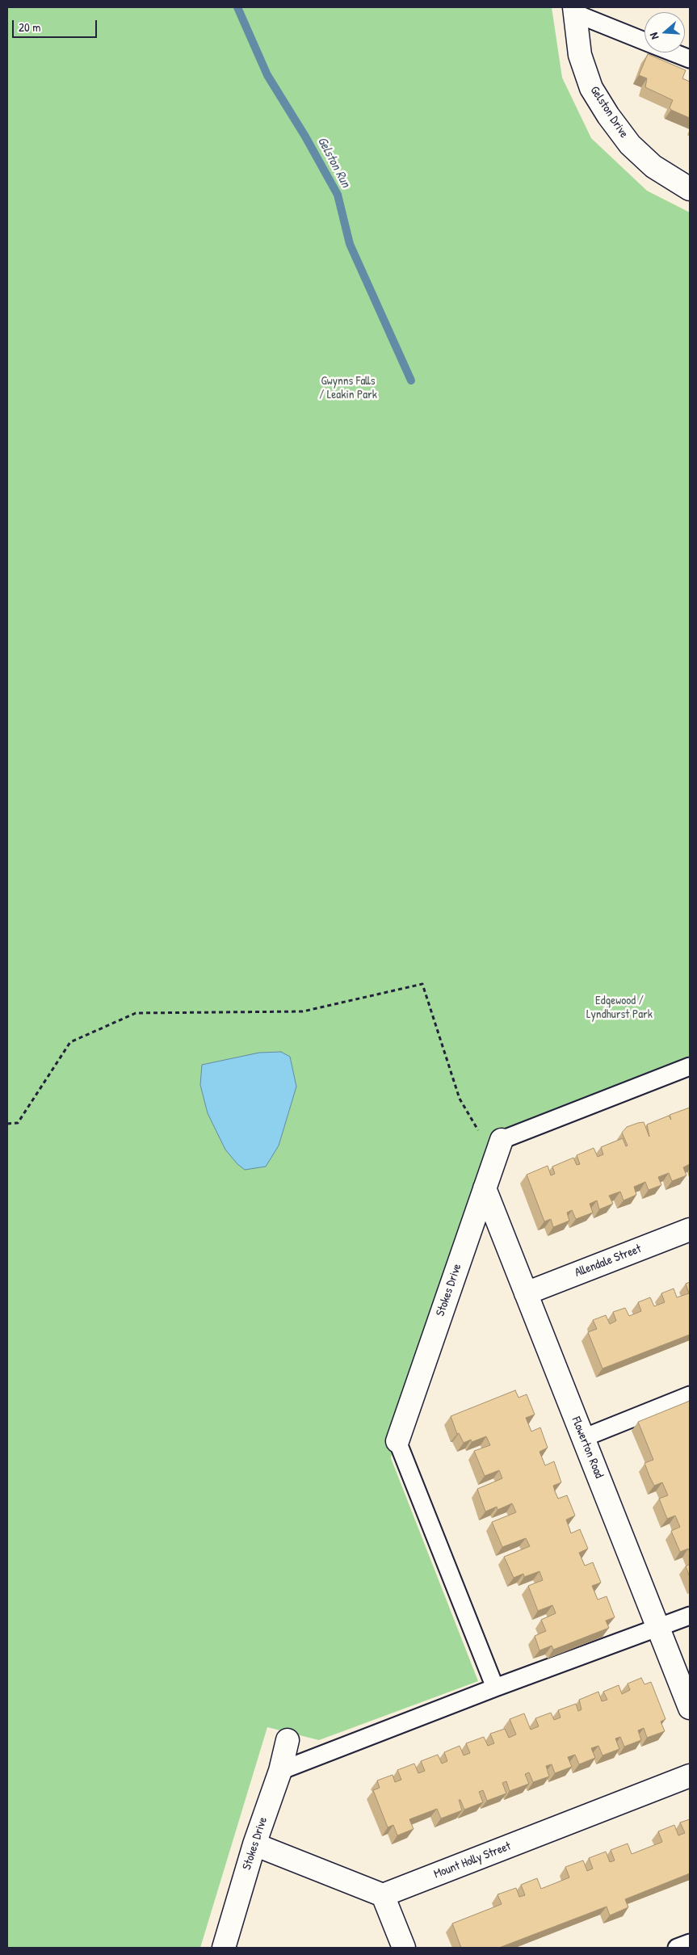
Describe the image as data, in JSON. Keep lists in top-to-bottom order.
{
  "streets": {
    "street": [
      "Gelston Drive",
      "Allendale Street",
      "Stokes Drive",
      "Flowerton Road",
      "Mount Holly Street"
    ]
  },
  "crossings": [
    ["Allendale Street", "Flowerton Road"],
    ["Stokes Drive", "Flowerton Road"]
  ],
  "water": ["Gelston Run"],
  "parks": ["Gwynns Falls / Leakin Park", "Edgewood / Lyndhurst Park"],
  "scale_bar": "20 m",
  "north": "left"
}
